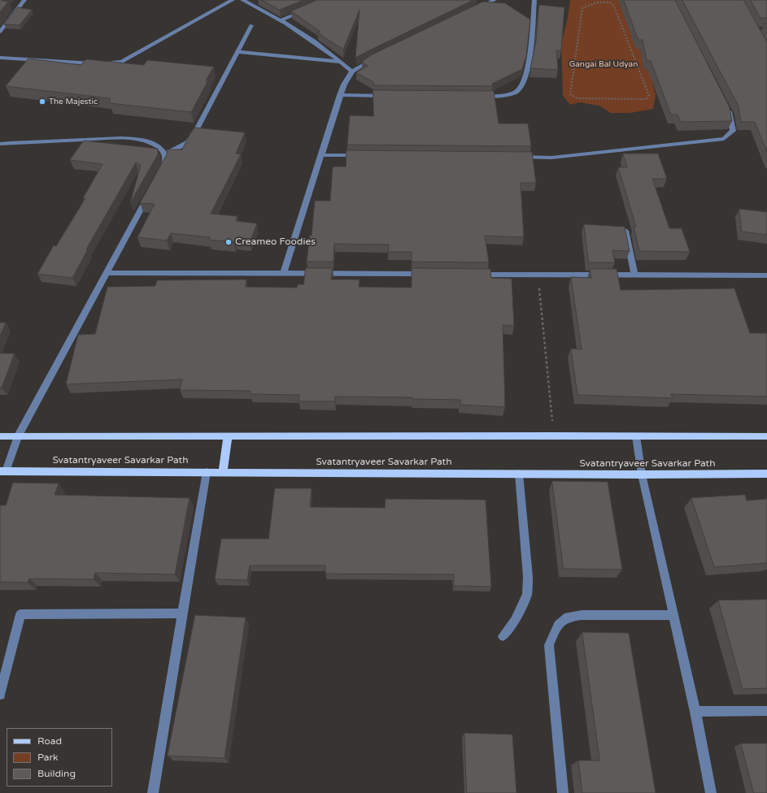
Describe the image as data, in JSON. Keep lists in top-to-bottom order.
{
  "streets": {
    "main road": ["Svatantryaveer Savarkar Path"]
  },
  "parks": ["Gangai Bal Udyan"],
  "places": ["The Majestic", "Creameo Foodies"],
  "legend": ["Road", "Park", "Building"]
}
